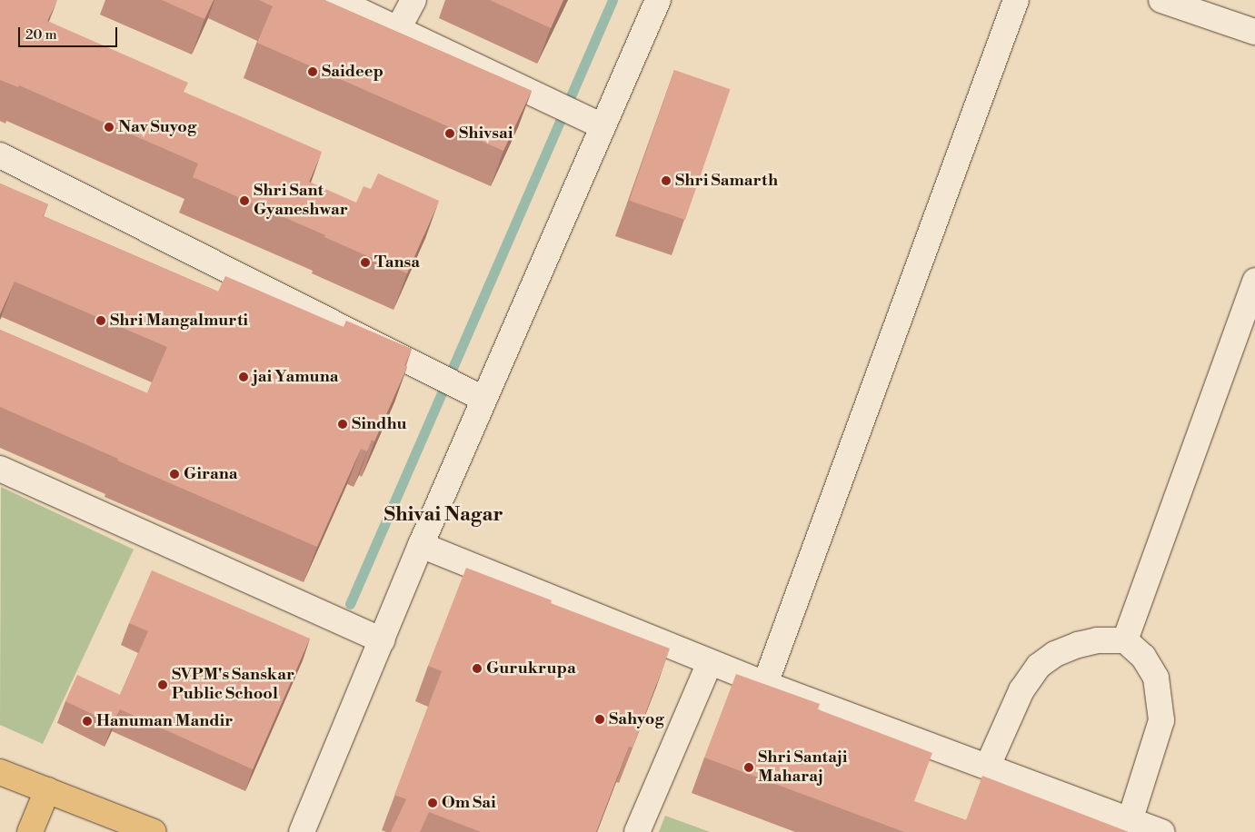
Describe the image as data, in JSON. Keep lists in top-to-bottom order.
{
  "districts": ["Shivai Nagar"],
  "places": [
    "Saideep",
    "Nav Suyog",
    "Shivsai",
    "Shri Samarth",
    "Shri Sant Gyaneshwar",
    "Tansa",
    "Shri Mangalmurti",
    "jai Yamuna",
    "Sindhu",
    "Girana",
    "Gurukrupa",
    "SVPM's Sanskar Public School",
    "Sahyog",
    "Hanuman Mandir",
    "Shri Santaji Maharaj",
    "Om Sai"
  ],
  "scale_bar": "20 m"
}
